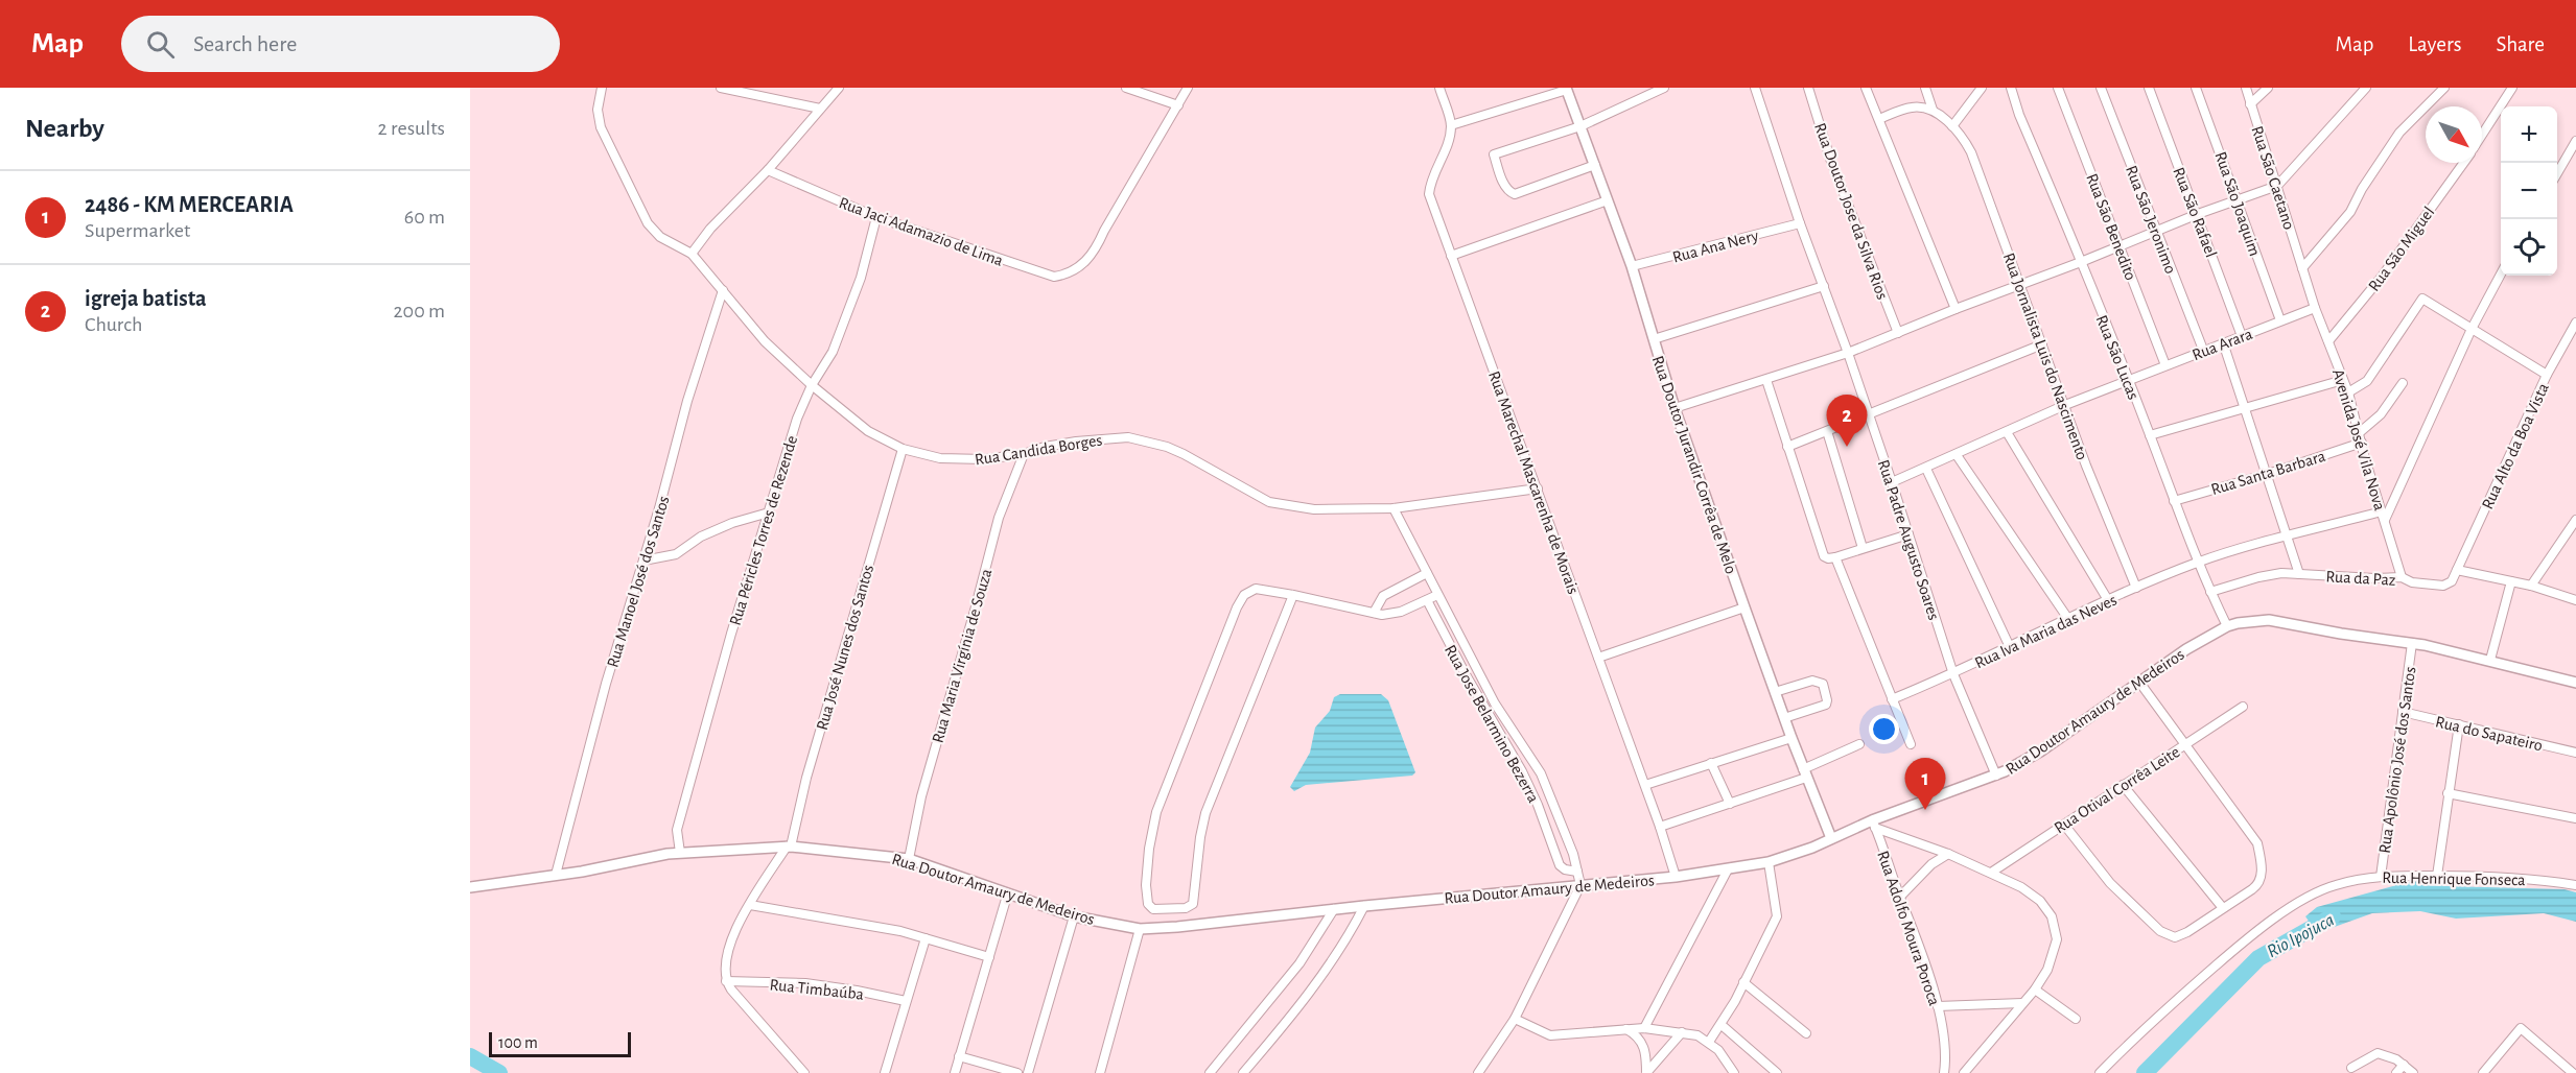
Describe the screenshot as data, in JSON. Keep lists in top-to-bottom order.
{
  "streets": {
    "street": [
      "Rua São Caetano",
      "Rua São Joaquim",
      "Rua Doutor Jose da Silva Rios",
      "Rua São Rafael",
      "Rua São Jeronimo",
      "Rua São Benedito",
      "Rua Jaci Adamazio de Lima",
      "Rua Ana Nery",
      "Rua São Miguel",
      "Rua Arara",
      "Rua Jornalista Luis do Nascimento",
      "Rua São Lucas",
      "Avenida José Vila Nova",
      "Rua Alto da Boa Vista",
      "Rua Candida Borges",
      "Rua Doutor Jurandir Corrêa de Melo",
      "Rua Santa Barbara",
      "Rua Marechal Mascarenha de Morais",
      "Rua Péricles Torres de Rezende",
      "Rua Padre Augusto Soares",
      "Rua da Paz",
      "Rua Manoel José dos Santos",
      "Rua Iva Maria das Neves",
      "Rua José Nunes dos Santos",
      "Rua Maria Virgínia de Souza",
      "Rua Doutor Amaury de Medeiros",
      "Rua Jose Belarmino Bezerra",
      "Rua do Sapateiro",
      "Rua Apolônio José dos Santos",
      "Rua Otival Corrêa Leite",
      "Rua Henrique Fonseca",
      "Rua Adolfo Moura Poroca",
      "Rua Timbaúba"
    ]
  },
  "crossings": [
    ["Rua São Caetano", "Avenida José Vila Nova"],
    ["Rua São Joaquim", "Rua Arara"],
    ["Rua São Rafael", "Rua Arara"],
    ["Rua São Jeronimo", "Rua Arara"],
    ["Rua São Benedito", "Rua Arara"],
    ["Rua Jaci Adamazio de Lima", "Rua Péricles Torres de Rezende"],
    ["Rua Ana Nery", "Rua Doutor Jurandir Corrêa de Melo"],
    ["Rua Ana Nery", "Rua Padre Augusto Soares"],
    ["Rua São Miguel", "Avenida José Vila Nova"],
    ["Rua Arara", "Rua Jornalista Luis do Nascimento"],
    ["Rua Arara", "Rua São Lucas"],
    ["Rua Arara", "Avenida José Vila Nova"],
    ["Rua Arara", "Rua Padre Augusto Soares"],
    ["Rua Jornalista Luis do Nascimento", "Rua Iva Maria das Neves"],
    ["Rua São Lucas", "Rua Santa Barbara"],
    ["Rua São Lucas", "Rua da Paz"],
    ["Rua São Lucas", "Rua Iva Maria das Neves"],
    ["Rua São Lucas", "Rua Doutor Amaury de Medeiros"],
    ["Avenida José Vila Nova", "Rua Santa Barbara"],
    ["Avenida José Vila Nova", "Rua da Paz"],
    ["Avenida José Vila Nova", "Rua Iva Maria das Neves"],
    ["Rua Alto da Boa Vista", "Rua da Paz"],
    ["Rua Candida Borges", "Rua Marechal Mascarenha de Morais"],
    ["Rua Candida Borges", "Rua Péricles Torres de Rezende"],
    ["Rua Candida Borges", "Rua Manoel José dos Santos"],
    ["Rua Candida Borges", "Rua José Nunes dos Santos"],
    ["Rua Candida Borges", "Rua Maria Virgínia de Souza"],
    ["Rua Doutor Jurandir Corrêa de Melo", "Rua Doutor Amaury de Medeiros"],
    ["Rua Marechal Mascarenha de Morais", "Rua Doutor Amaury de Medeiros"],
    ["Rua Péricles Torres de Rezende", "Rua Doutor Amaury de Medeiros"],
    ["Rua Padre Augusto Soares", "Rua Iva Maria das Neves"],
    ["Rua Padre Augusto Soares", "Rua Doutor Amaury de Medeiros"],
    ["Rua Manoel José dos Santos", "Rua Doutor Amaury de Medeiros"],
    ["Rua José Nunes dos Santos", "Rua Doutor Amaury de Medeiros"],
    ["Rua Maria Virgínia de Souza", "Rua Doutor Amaury de Medeiros"],
    ["Rua Doutor Amaury de Medeiros", "Rua Apolônio José dos Santos"],
    ["Rua Doutor Amaury de Medeiros", "Rua Adolfo Moura Poroca"],
    ["Rua do Sapateiro", "Rua Apolônio José dos Santos"],
    ["Rua Apolônio José dos Santos", "Rua Henrique Fonseca"],
    ["Rua Otival Corrêa Leite", "Rua Adolfo Moura Poroca"]
  ],
  "water": ["Rio Ipojuca"],
  "scale_bar": "100 m",
  "north": "bottom right",
  "page": {
    "header": "Map",
    "search": "Search here",
    "nav": ["Map", "Layers", "Share"],
    "heading": ["Nearby", "2 results"],
    "map_buttons": ["+", "−"],
    "list": [
      {
        "mark": "1",
        "name": "2486 - KM MERCEARIA",
        "note": "Supermarket",
        "value": "60 m"
      },
      {
        "mark": "2",
        "name": "igreja batista",
        "note": "Church",
        "value": "200 m"
      }
    ],
    "pins": ["2", "1"],
    "scale": "100 m"
  }
}
